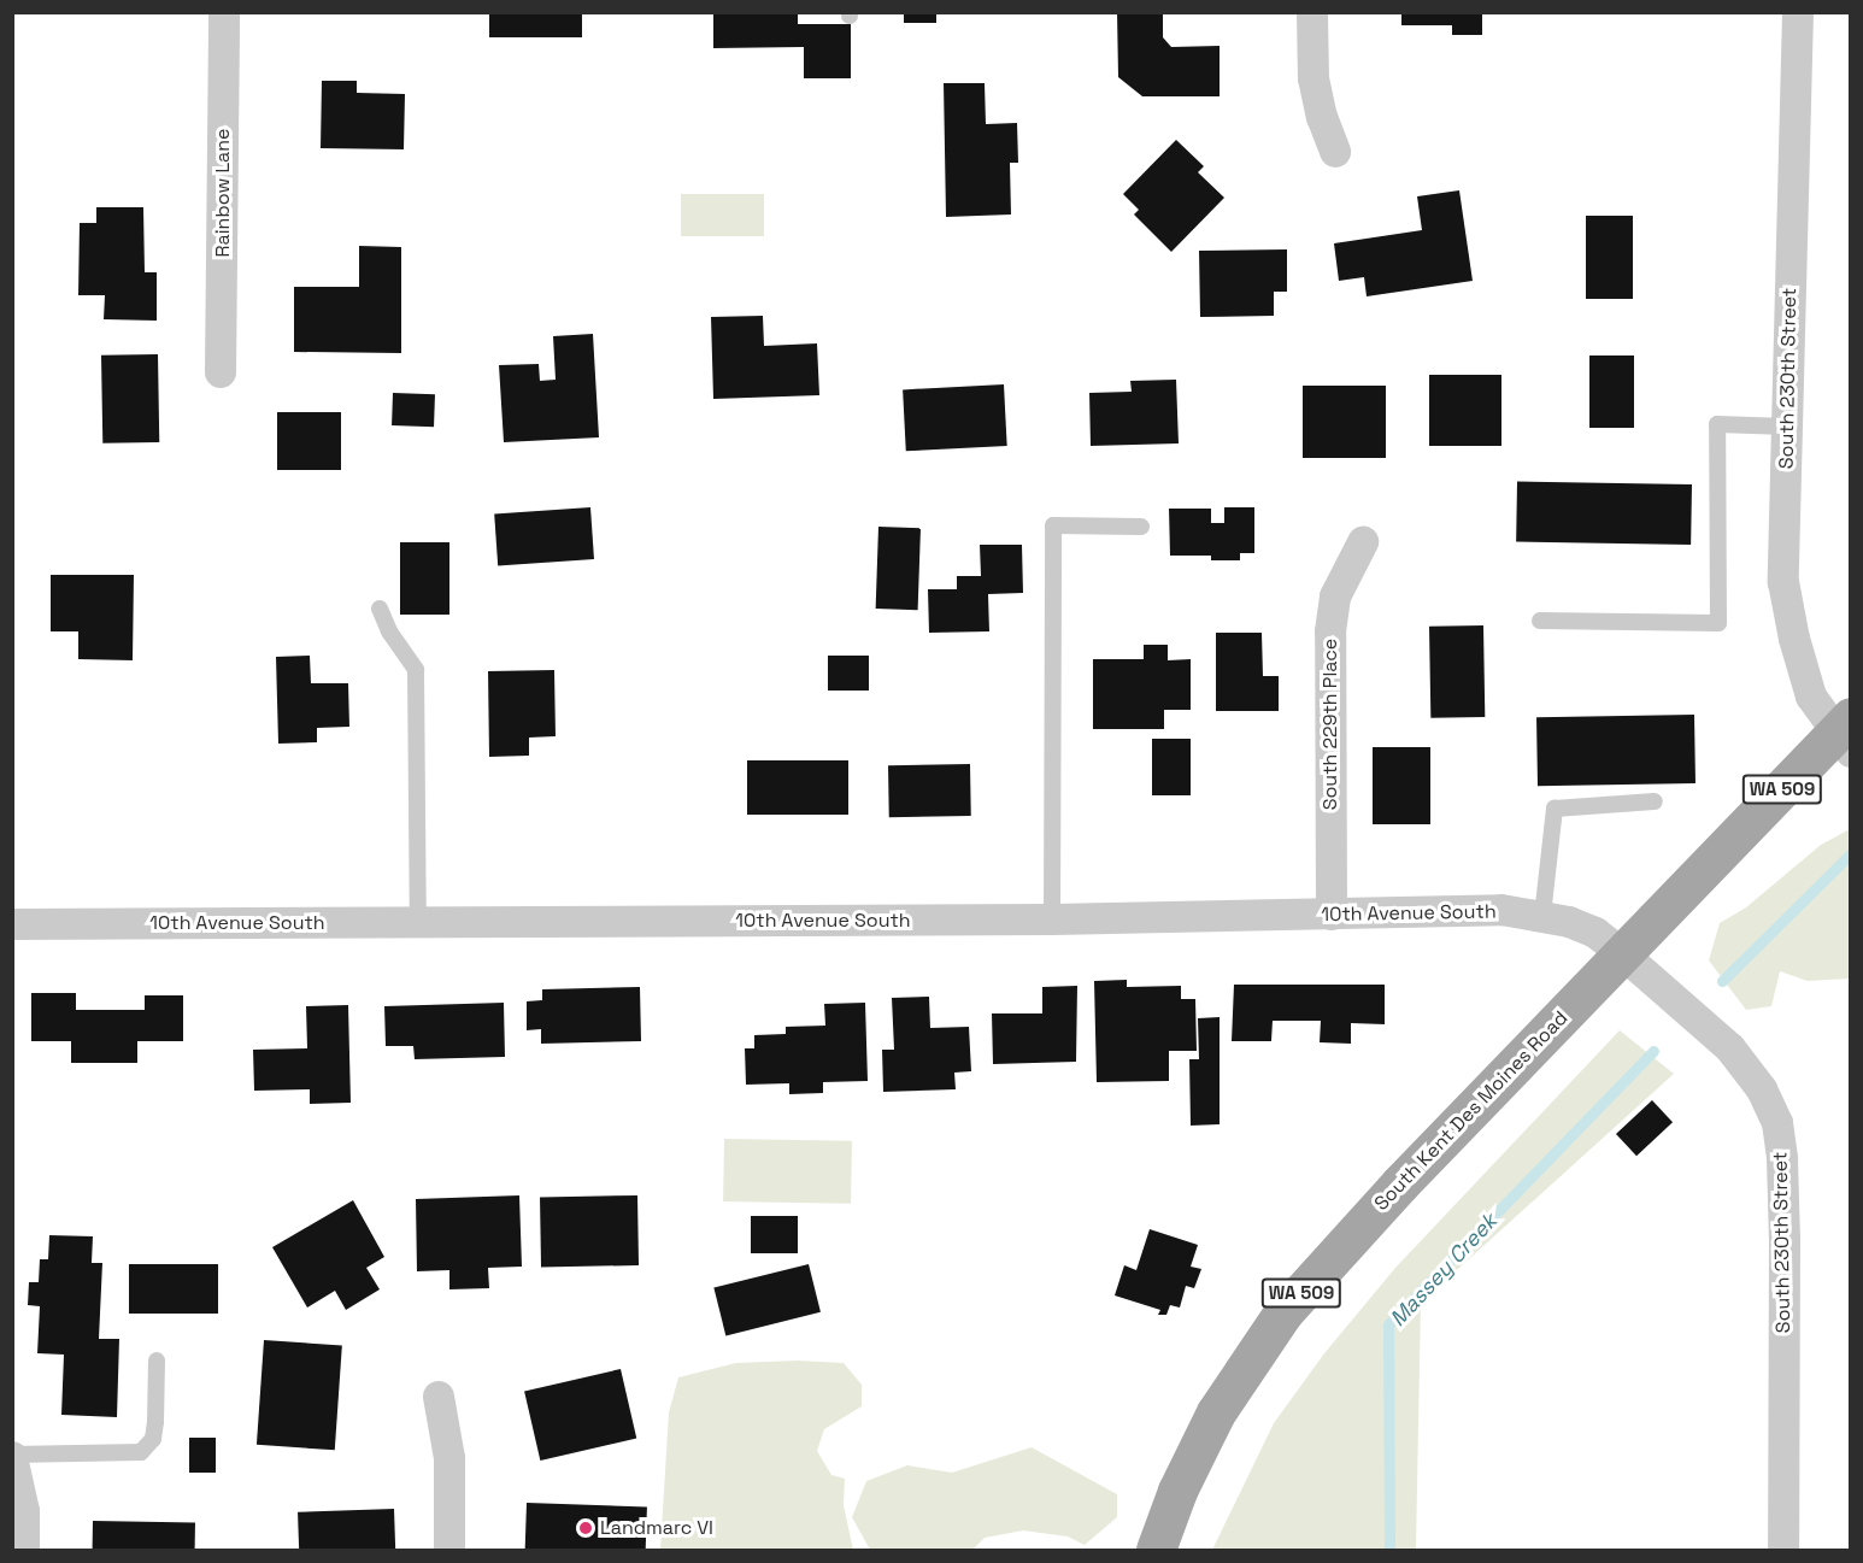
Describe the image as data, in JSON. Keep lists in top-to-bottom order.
{
  "streets": {
    "main road": ["WA 509", "South Kent Des Moines Road"],
    "street": [
      "Rainbow Lane",
      "South 230th Street",
      "South 229th Place",
      "10th Avenue South"
    ]
  },
  "crossings": [
    ["South 230th Street", "10th Avenue South"],
    ["South 230th Street", "South Kent Des Moines Road"],
    ["South 229th Place", "10th Avenue South"],
    ["10th Avenue South", "South Kent Des Moines Road"]
  ],
  "water": ["Massey Creek"],
  "places": ["Landmarc VI"]
}
